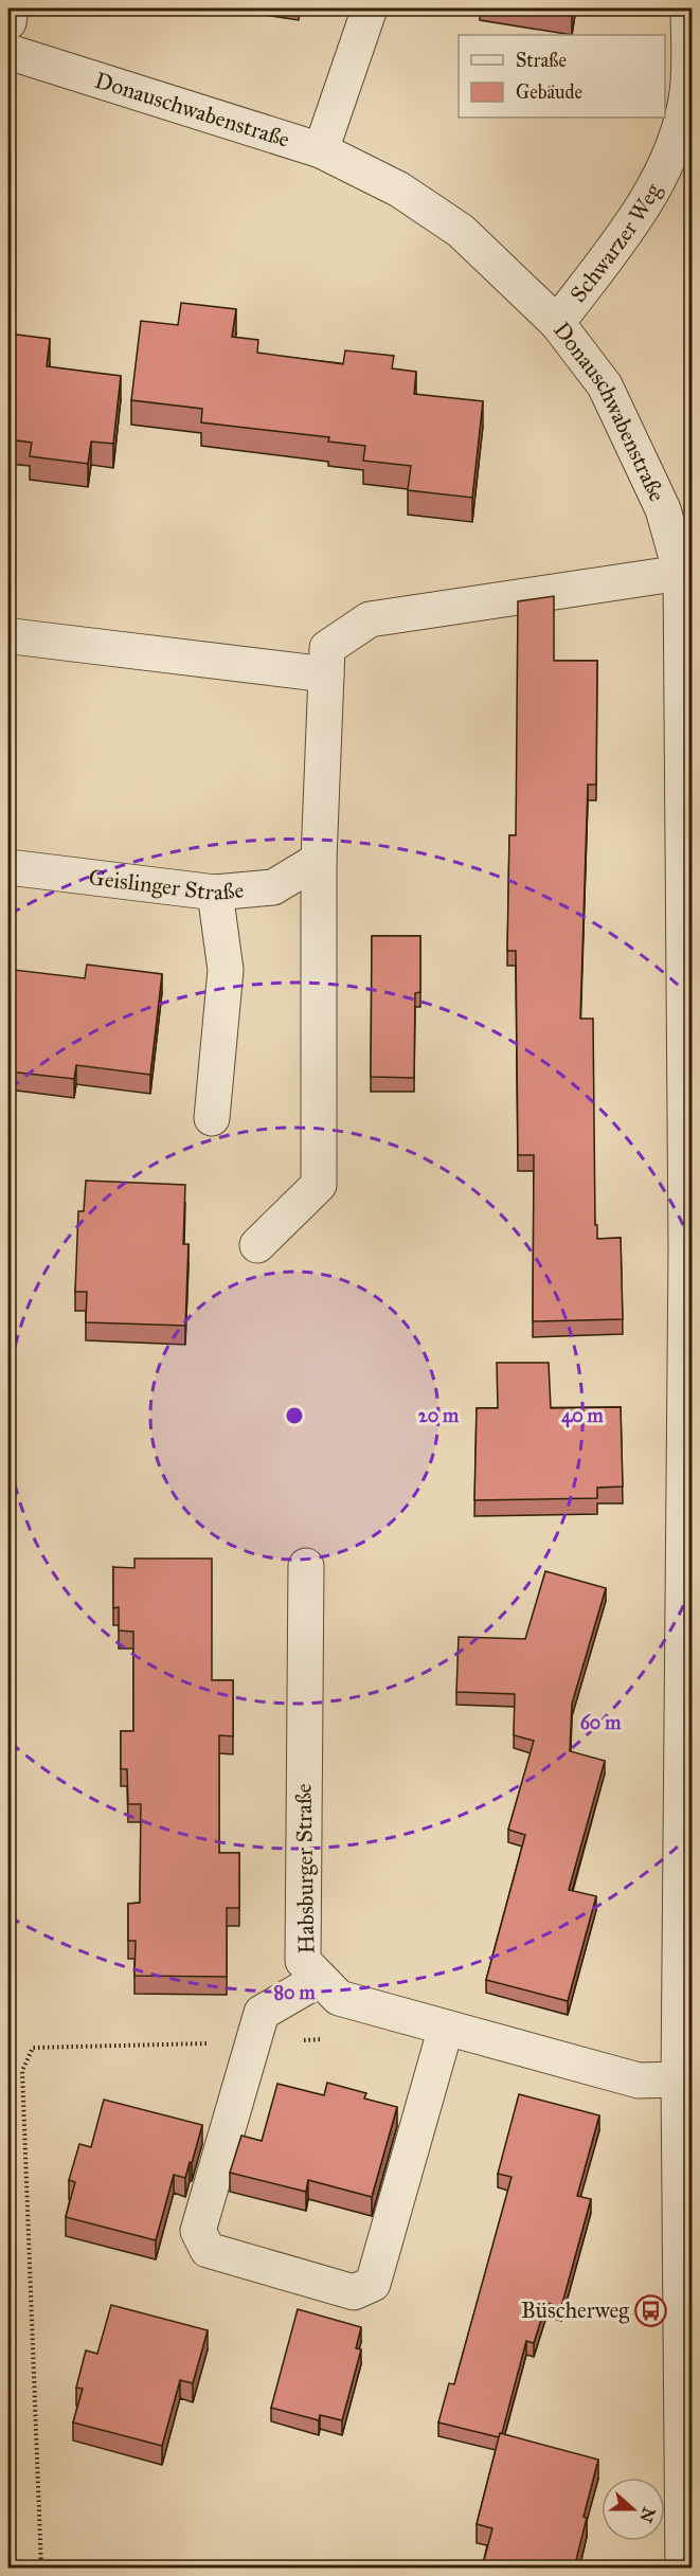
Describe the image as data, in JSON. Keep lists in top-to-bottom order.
{
  "streets": {
    "street": [
      "Donauschwabenstraße",
      "Schwarzer Weg",
      "Geislinger Straße",
      "Habsburger Straße"
    ]
  },
  "crossings": [
    ["Donauschwabenstraße", "Schwarzer Weg"]
  ],
  "places": {
    "bus stop": ["Büscherweg"]
  },
  "legend": ["Straße", "Gebäude"],
  "north": "right",
  "rings": [
    "20 m",
    "40 m",
    "60 m",
    "80 m"
  ]
}
